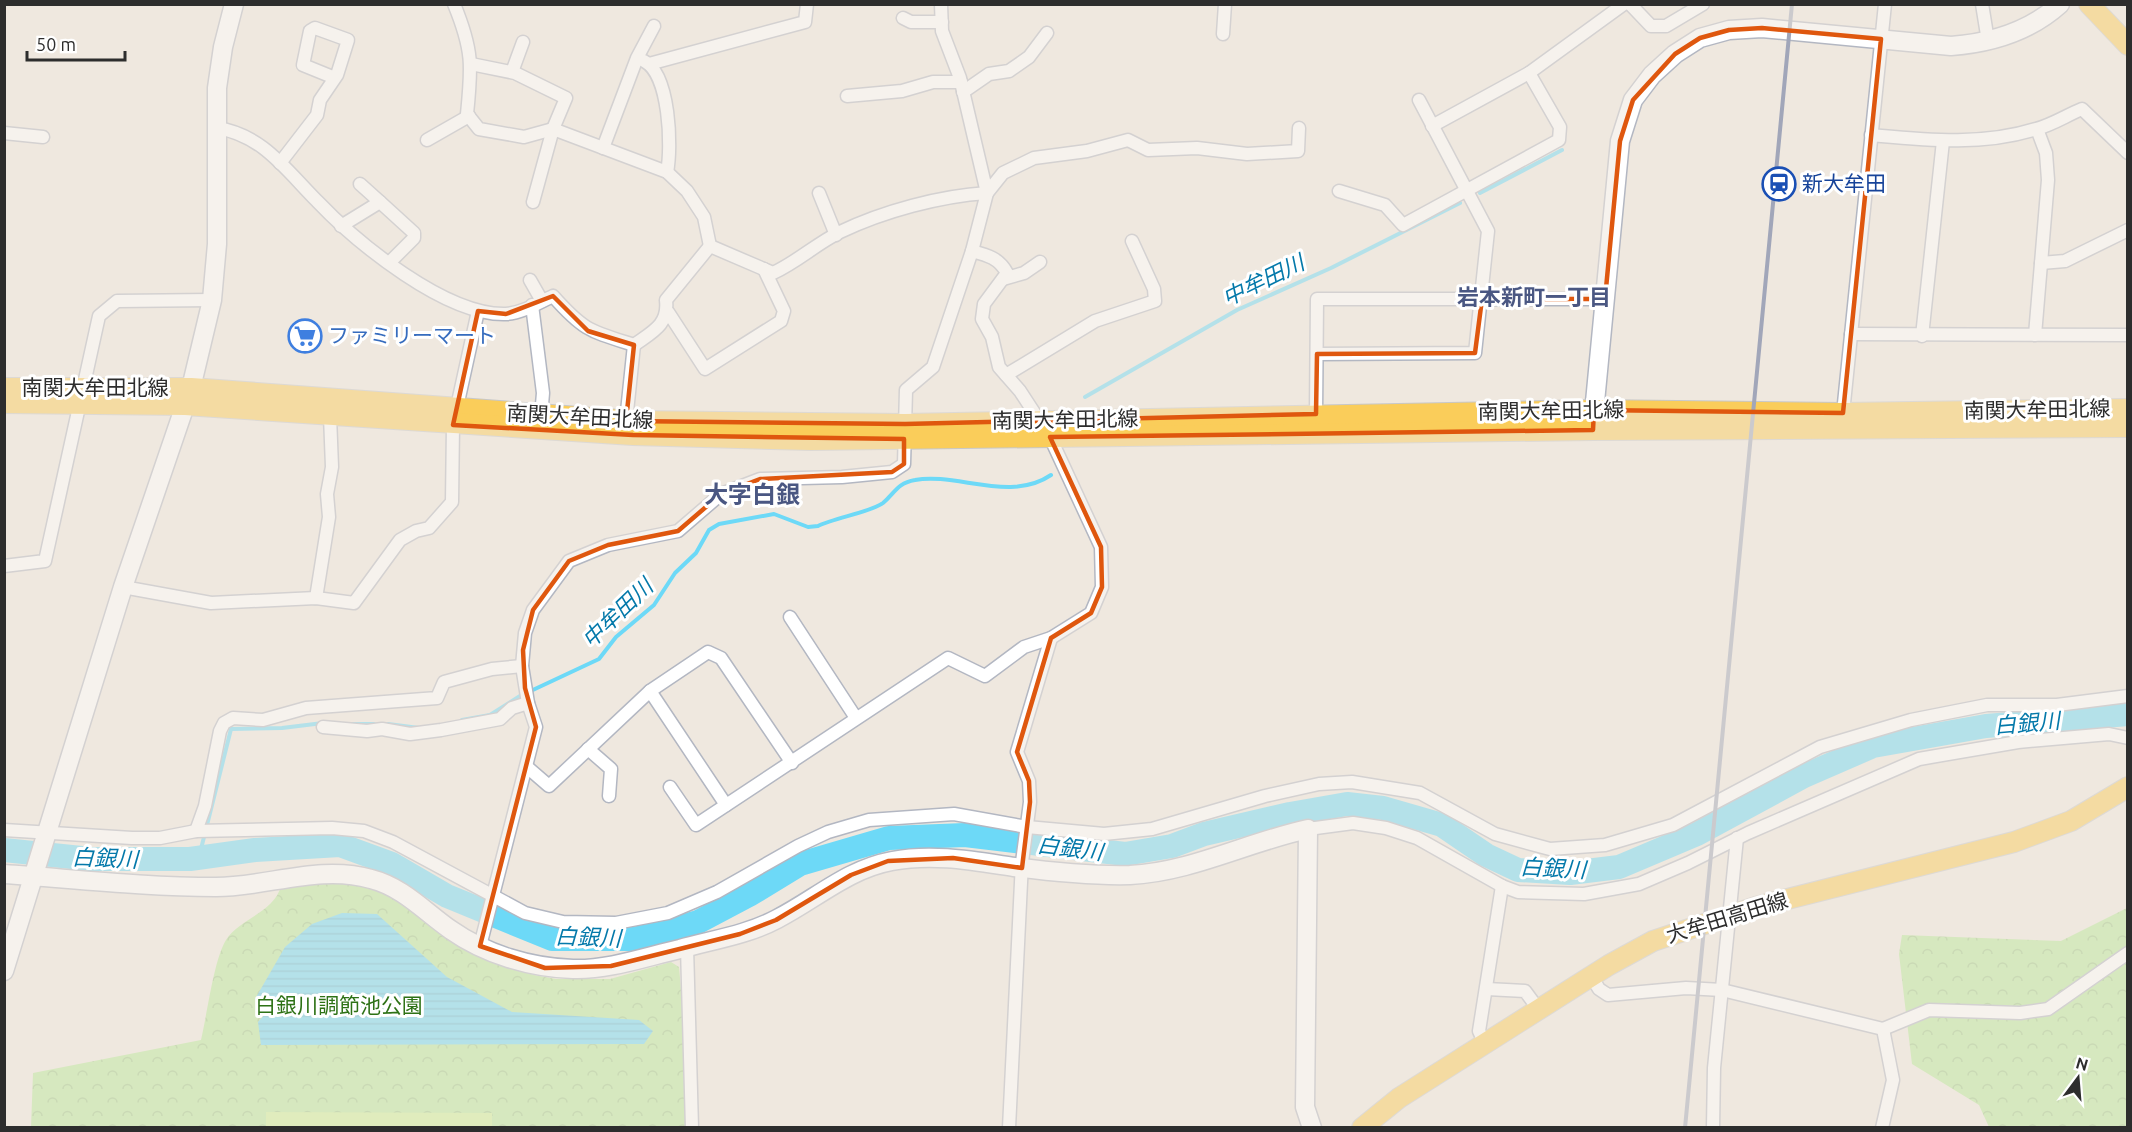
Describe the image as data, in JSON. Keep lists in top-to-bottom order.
{
  "streets": {
    "main road": ["南関大牟田北線", "大牟田高田線"]
  },
  "districts": ["岩本新町一丁目", "大字白銀"],
  "water": ["中牟田川", "白銀川"],
  "parks": ["白銀川調節池公園"],
  "places": {
    "station": ["新大牟田"],
    "supermarket": ["ファミリーマート"]
  },
  "scale_bar": "50 m",
  "north": "top"
}
